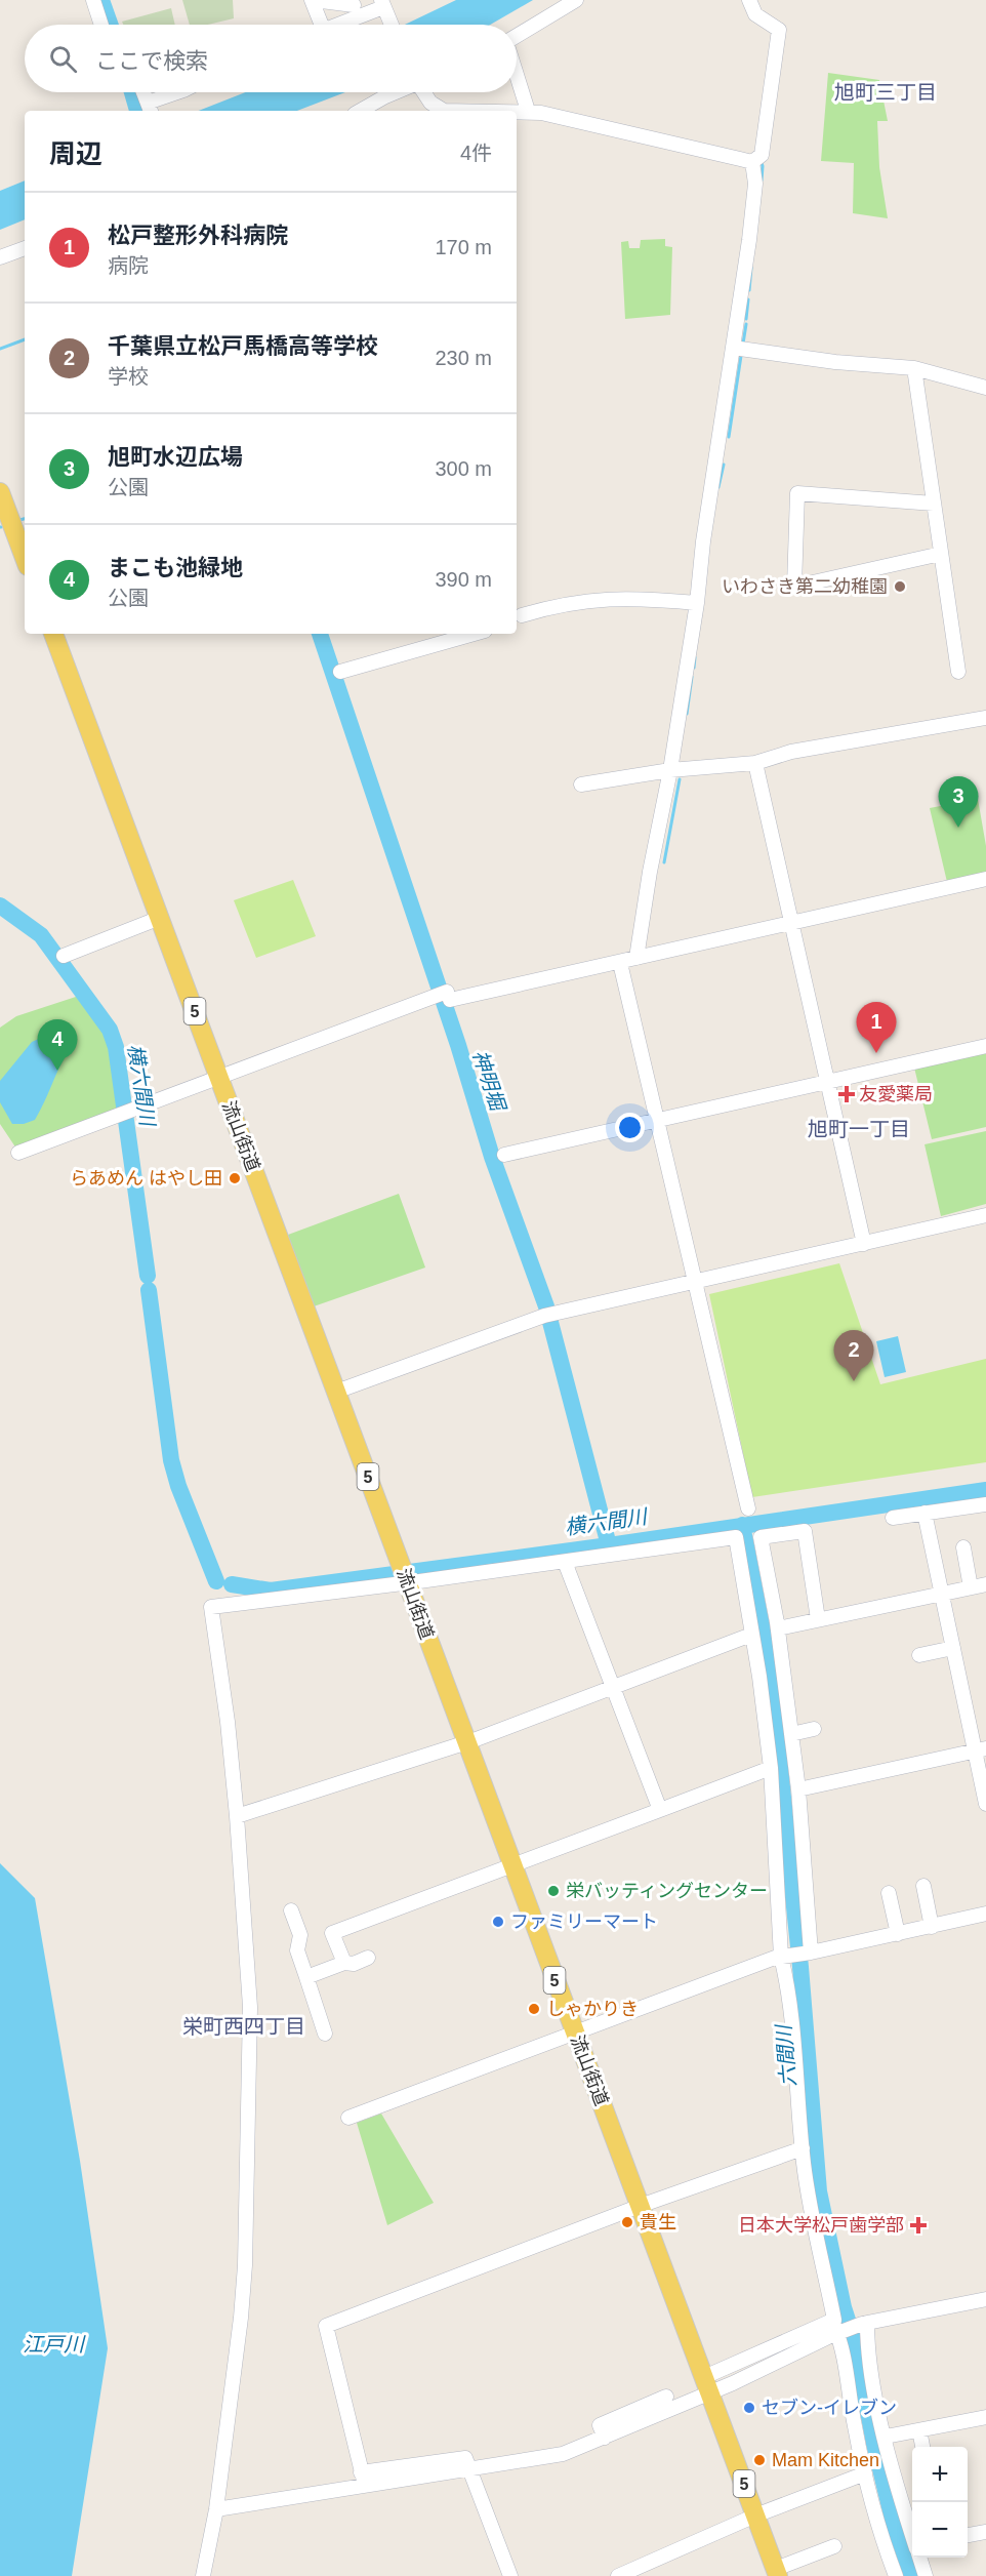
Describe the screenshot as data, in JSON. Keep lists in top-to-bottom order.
{
  "streets": {
    "main road": ["5", "流山街道"]
  },
  "districts": ["旭町三丁目", "旭町一丁目", "栄町西四丁目"],
  "water": [
    "神明堀",
    "横六間川",
    "六間川",
    "江戸川"
  ],
  "places": {
    "other": [
      "いわさき第二幼稚園",
      "らあめん はやし田",
      "栄バッティングセンター",
      "ファミリーマート",
      "しゃかりき",
      "貴生",
      "セブン-イレブン",
      "Mam Kitchen"
    ],
    "health": ["友愛薬局", "日本大学松戸歯学部"]
  },
  "page": {
    "search": "ここで検索",
    "heading": ["周辺", "4件"],
    "list": [
      {
        "mark": "1",
        "name": "松戸整形外科病院",
        "note": "病院",
        "value": "170 m"
      },
      {
        "mark": "2",
        "name": "千葉県立松戸馬橋高等学校",
        "note": "学校",
        "value": "230 m"
      },
      {
        "mark": "3",
        "name": "旭町水辺広場",
        "note": "公園",
        "value": "300 m"
      },
      {
        "mark": "4",
        "name": "まこも池緑地",
        "note": "公園",
        "value": "390 m"
      }
    ],
    "pins": [
      "3",
      "1",
      "4",
      "2"
    ],
    "map_buttons": ["+", "−"]
  }
}
